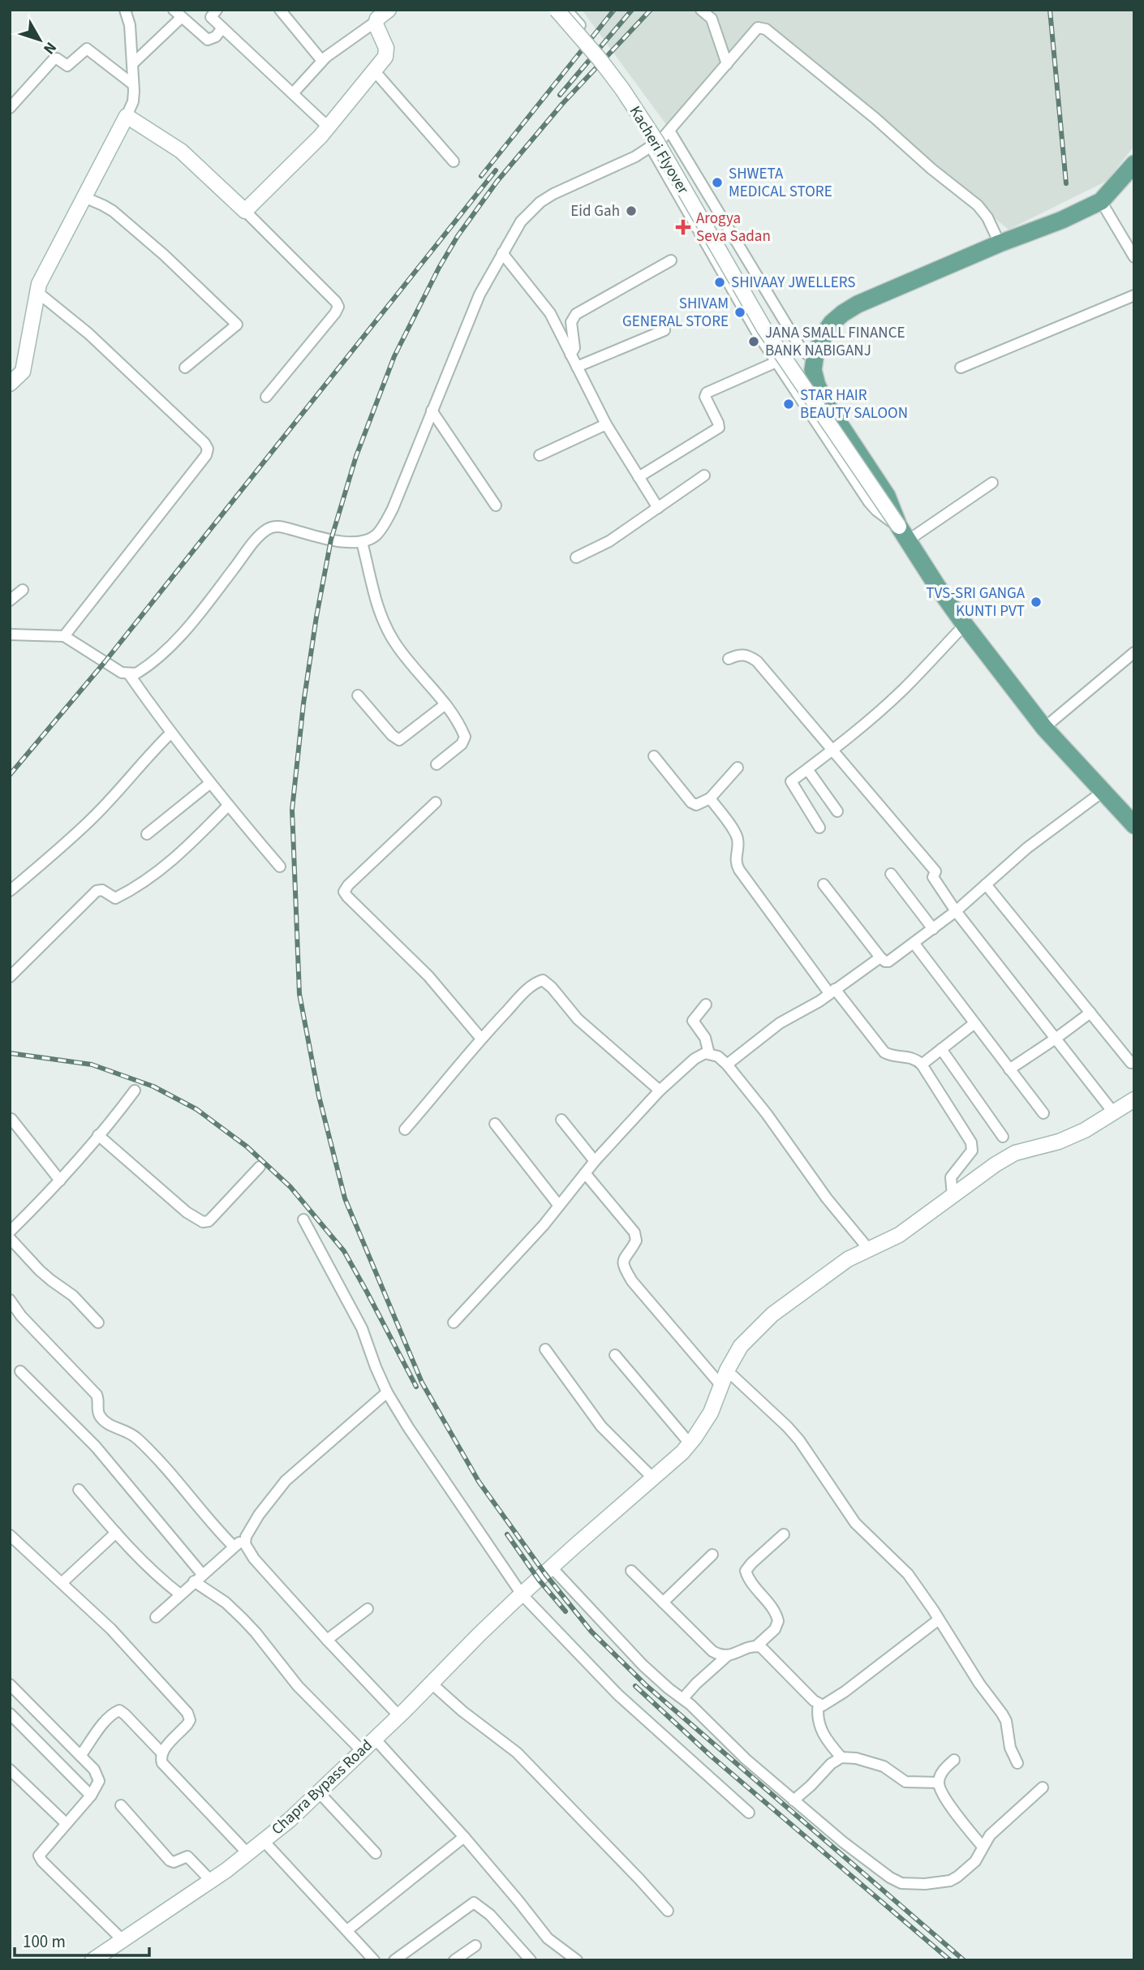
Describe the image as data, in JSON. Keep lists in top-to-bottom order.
{
  "streets": {
    "street": ["Kacheri Flyover", "Chapra Bypass Road"]
  },
  "places": {
    "other": [
      "SHWETA MEDICAL STORE",
      "Eid Gah",
      "SHIVAAY JWELLERS",
      "SHIVAM GENERAL STORE",
      "JANA SMALL FINANCE BANK NABIGANJ",
      "STAR HAIR BEAUTY SALOON",
      "TVS-SRI GANGA KUNTI PVT"
    ],
    "health": ["Arogya Seva Sadan"]
  },
  "scale_bar": "100 m",
  "north": "bottom right"
}
